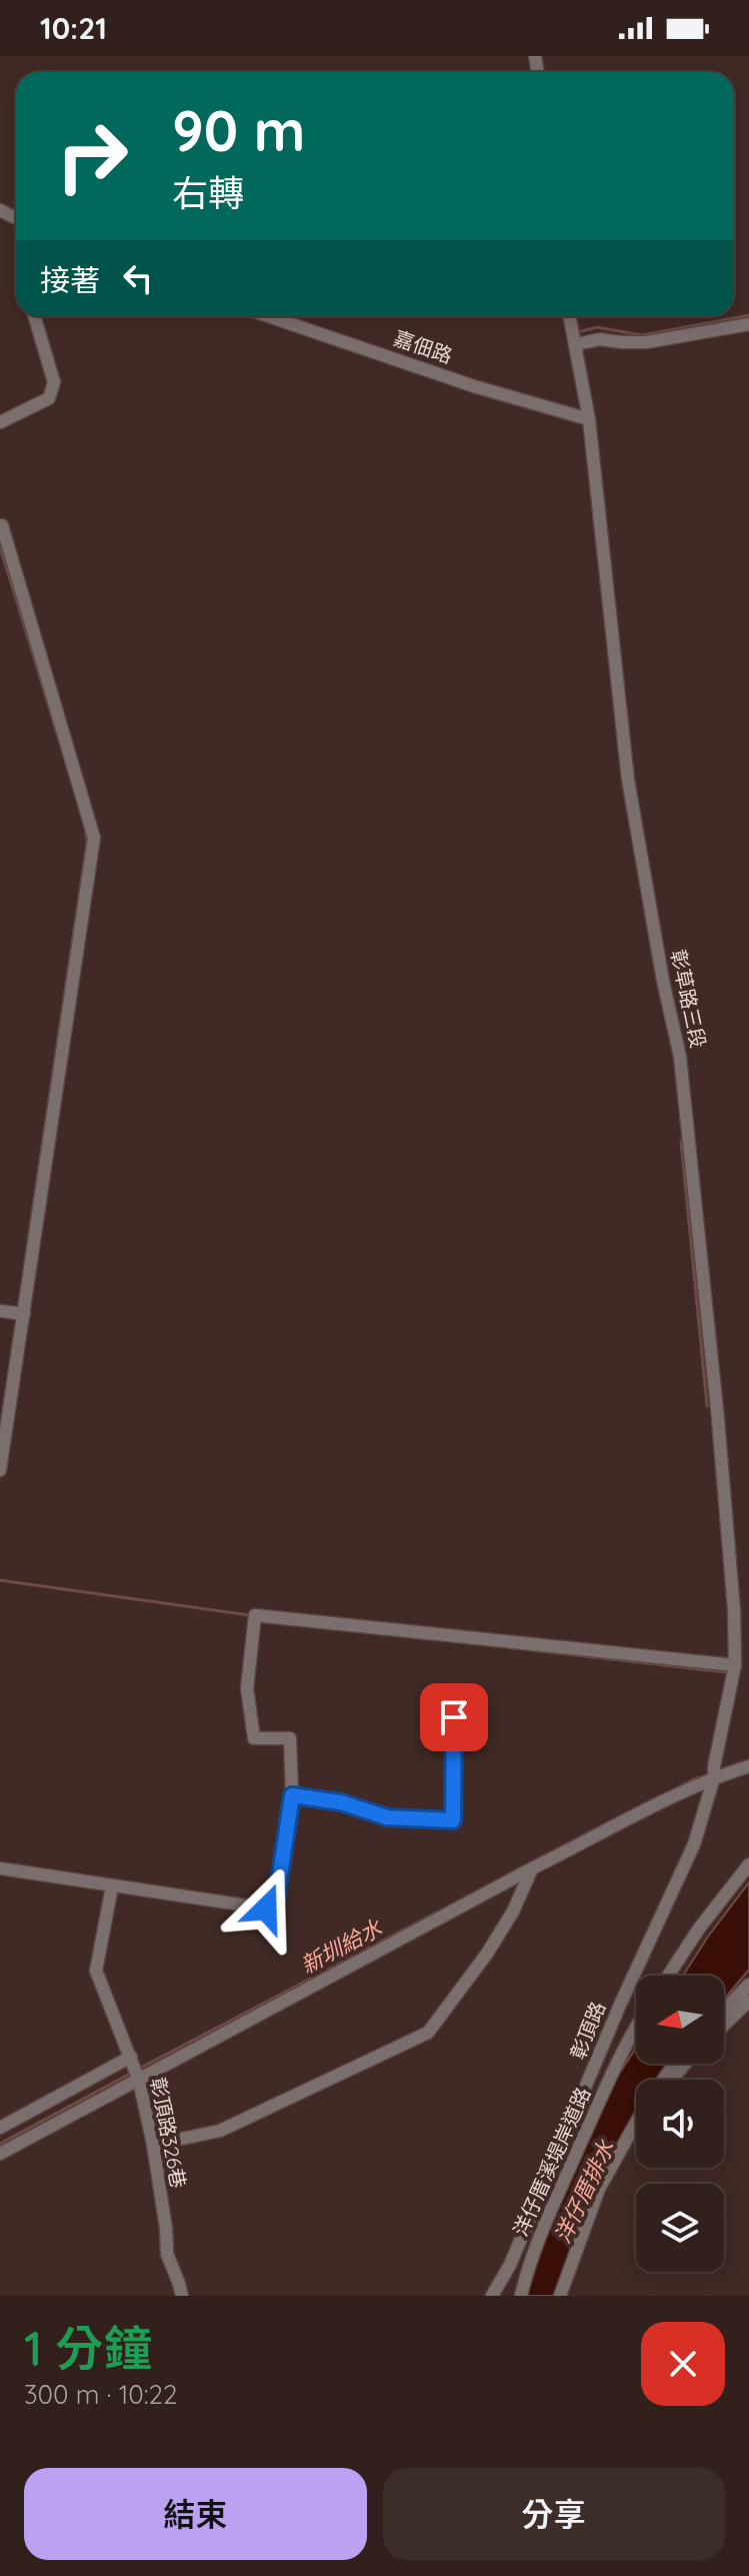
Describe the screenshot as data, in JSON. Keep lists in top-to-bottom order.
{
  "streets": {
    "street": [
      "嘉佃路",
      "彰草路三段",
      "彰頂路",
      "彰頂路326巷",
      "洋仔厝溪堤岸道路"
    ]
  },
  "crossings": [
    ["嘉佃路", "彰草路三段"],
    ["彰草路三段", "彰頂路"]
  ],
  "water": ["新圳給水", "洋仔厝排水"],
  "north": "left",
  "page": {
    "status": "10:21",
    "turn": ["90 m", "右轉"],
    "then": "接著",
    "heading": ["1 分鐘", "300 m · 10:22"],
    "buttons": ["結束", "分享"]
  }
}
